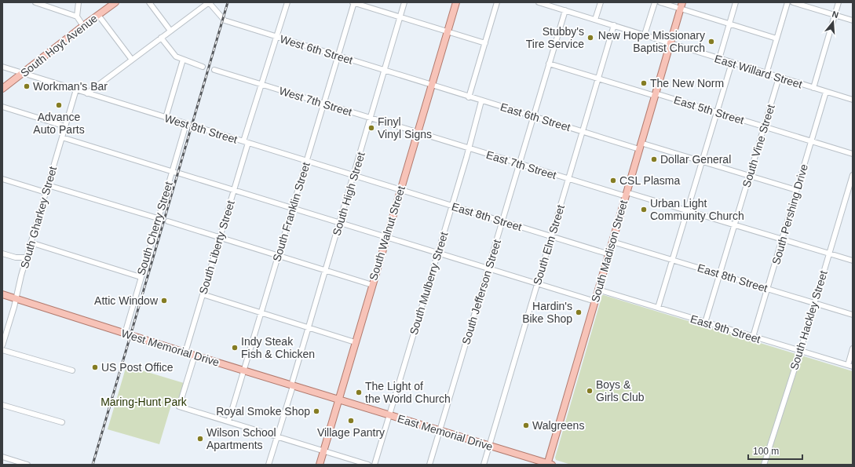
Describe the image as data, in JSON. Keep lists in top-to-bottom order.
{
  "streets": {
    "main road": [
      "South Hoyt Avenue",
      "South Walnut Street",
      "South Madison Street",
      "West Memorial Drive",
      "East Memorial Drive"
    ],
    "street": [
      "West 6th Street",
      "East Willard Street",
      "West 7th Street",
      "East 5th Street",
      "East 6th Street",
      "West 8th Street",
      "South Vine Street",
      "East 7th Street",
      "South High Street",
      "South Franklin Street",
      "South Pershing Drive",
      "East 8th Street",
      "South Gharkey Street",
      "South Cherry Street",
      "South Elm Street",
      "South Liberty Street",
      "South Mulberry Street",
      "South Jefferson Street",
      "South Hackley Street",
      "East 9th Street"
    ]
  },
  "crossings": [
    ["South Hoyt Avenue", "West 8th Street"],
    ["West 6th Street", "East 6th Street"],
    ["West 6th Street", "South High Street"],
    ["West 6th Street", "South Franklin Street"],
    ["West 6th Street", "South Walnut Street"],
    ["West 6th Street", "South Liberty Street"],
    ["East Willard Street", "South Vine Street"],
    ["East Willard Street", "South Pershing Drive"],
    ["East Willard Street", "South Elm Street"],
    ["East Willard Street", "South Madison Street"],
    ["East Willard Street", "South Jefferson Street"],
    ["West 7th Street", "East 7th Street"],
    ["West 7th Street", "South High Street"],
    ["West 7th Street", "South Franklin Street"],
    ["West 7th Street", "South Walnut Street"],
    ["West 7th Street", "South Liberty Street"],
    ["East 5th Street", "South Vine Street"],
    ["East 5th Street", "South Pershing Drive"],
    ["East 5th Street", "South Elm Street"],
    ["East 5th Street", "South Madison Street"],
    ["East 5th Street", "South Jefferson Street"],
    ["East 6th Street", "South Walnut Street"],
    ["East 6th Street", "South Elm Street"],
    ["East 6th Street", "South Madison Street"],
    ["East 6th Street", "South Mulberry Street"],
    ["East 6th Street", "South Jefferson Street"],
    ["West 8th Street", "South High Street"],
    ["West 8th Street", "South Franklin Street"],
    ["West 8th Street", "East 8th Street"],
    ["West 8th Street", "South Gharkey Street"],
    ["West 8th Street", "South Cherry Street"],
    ["West 8th Street", "South Walnut Street"],
    ["West 8th Street", "South Liberty Street"],
    ["South Vine Street", "East 7th Street"],
    ["South Vine Street", "East 8th Street"],
    ["South Vine Street", "East 9th Street"],
    ["East 7th Street", "South Pershing Drive"],
    ["East 7th Street", "South Walnut Street"],
    ["East 7th Street", "South Elm Street"],
    ["East 7th Street", "South Madison Street"],
    ["East 7th Street", "South Mulberry Street"],
    ["East 7th Street", "South Jefferson Street"],
    ["East 7th Street", "South Hackley Street"],
    ["South High Street", "West Memorial Drive"],
    ["South Franklin Street", "West Memorial Drive"],
    ["South Pershing Drive", "East 8th Street"],
    ["South Pershing Drive", "East 9th Street"],
    ["East 8th Street", "South Walnut Street"],
    ["East 8th Street", "South Elm Street"],
    ["East 8th Street", "South Madison Street"],
    ["East 8th Street", "South Mulberry Street"],
    ["East 8th Street", "South Jefferson Street"],
    ["East 8th Street", "South Hackley Street"],
    ["South Gharkey Street", "West Memorial Drive"],
    ["South Cherry Street", "West Memorial Drive"],
    ["South Walnut Street", "West Memorial Drive"],
    ["South Walnut Street", "East Memorial Drive"],
    ["South Elm Street", "East Memorial Drive"],
    ["South Liberty Street", "West Memorial Drive"],
    ["South Madison Street", "East 9th Street"],
    ["South Madison Street", "East Memorial Drive"],
    ["South Mulberry Street", "East Memorial Drive"],
    ["South Jefferson Street", "East Memorial Drive"],
    ["South Hackley Street", "East 9th Street"],
    ["West Memorial Drive", "East Memorial Drive"]
  ],
  "parks": ["Maring-Hunt Park"],
  "places": [
    "Stubby's Tire Service",
    "New Hope Missionary Baptist Church",
    "The New Norm",
    "Workman's Bar",
    "Advance Auto Parts",
    "Finyl Vinyl Signs",
    "Dollar General",
    "CSL Plasma",
    "Urban Light Community Church",
    "Attic Window",
    "Hardin's Bike Shop",
    "Indy Steak Fish & Chicken",
    "US Post Office",
    "Boys & Girls Club",
    "The Light of the World Church",
    "Royal Smoke Shop",
    "Village Pantry",
    "Walgreens",
    "Wilson School Apartments"
  ],
  "scale_bar": "100 m",
  "north": "top"
}
